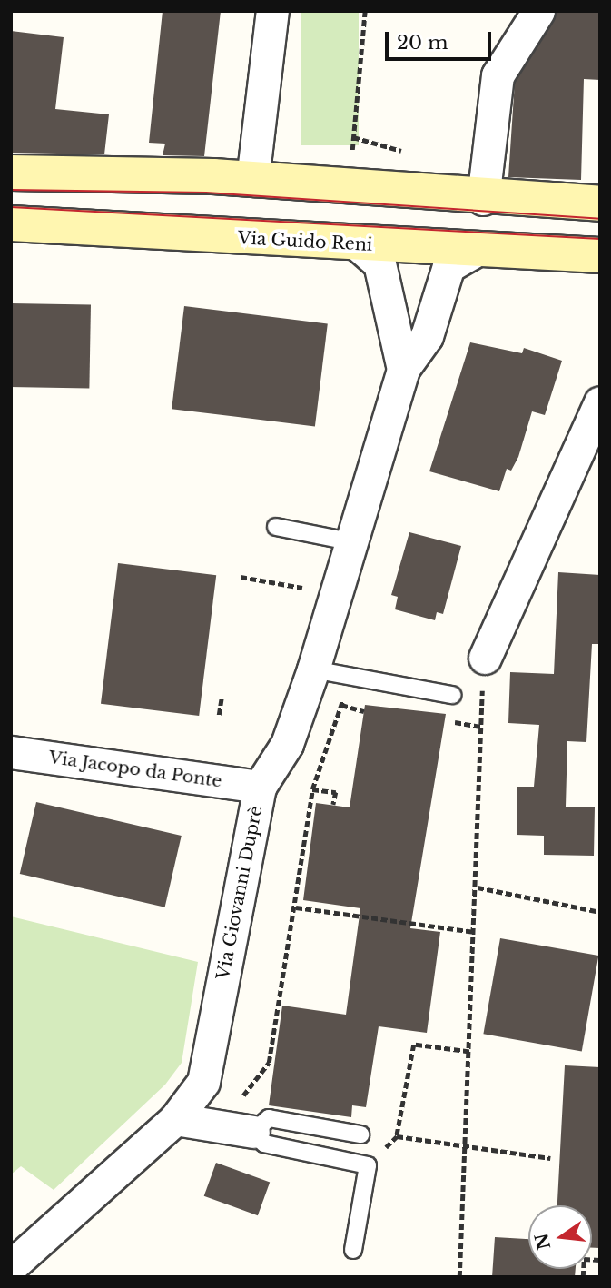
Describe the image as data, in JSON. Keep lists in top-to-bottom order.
{
  "streets": {
    "street": ["Via Guido Reni", "Via Jacopo da Ponte", "Via Giovanni Duprè"]
  },
  "crossings": [
    ["Via Guido Reni", "Via Giovanni Duprè"],
    ["Via Jacopo da Ponte", "Via Giovanni Duprè"]
  ],
  "scale_bar": "20 m",
  "north": "left"
}
